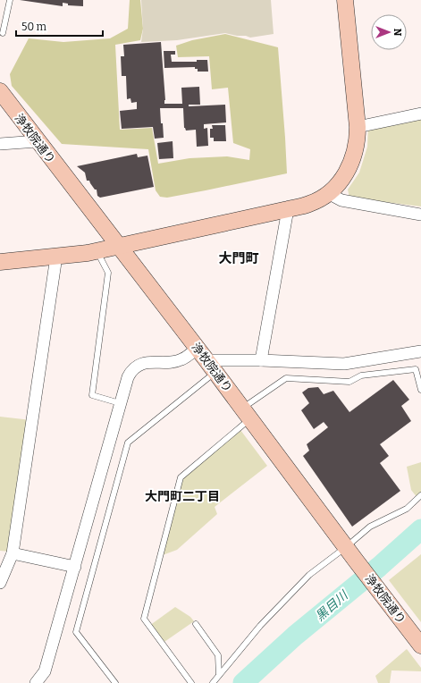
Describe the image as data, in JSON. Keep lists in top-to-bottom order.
{
  "streets": {
    "street": ["浄牧院通り"]
  },
  "districts": ["大門町", "大門町二丁目"],
  "water": ["黒目川"],
  "scale_bar": "50 m",
  "north": "right"
}
